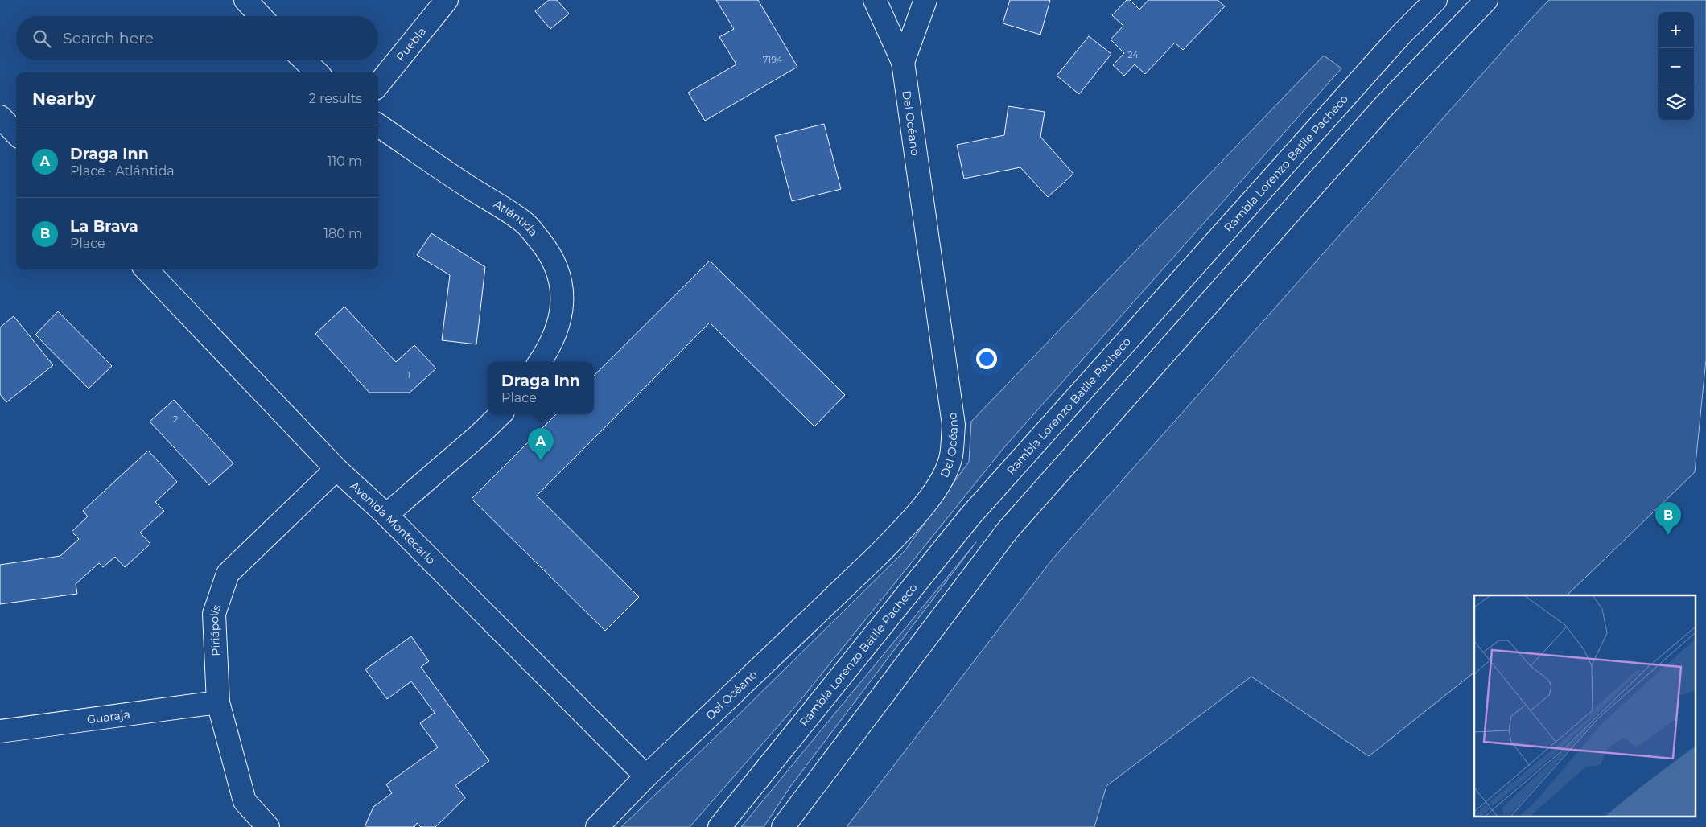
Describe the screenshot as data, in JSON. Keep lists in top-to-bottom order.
{
  "streets": {
    "street": [
      "Puebla",
      "Del Océano",
      "Rambla Lorenzo Batlle Pacheco",
      "Atlántida",
      "Avenida Montecarlo",
      "Piriápolis",
      "Guaraja"
    ]
  },
  "crossings": [
    ["Del Océano", "Avenida Montecarlo"],
    ["Avenida Montecarlo", "Piriápolis"],
    ["Piriápolis", "Guaraja"]
  ],
  "house_numbers": [
    "24",
    "7194",
    "1",
    "2"
  ],
  "page": {
    "map_buttons": ["+", "−"],
    "search": "Search here",
    "heading": ["Nearby", "2 results"],
    "list": [
      {
        "mark": "A",
        "name": "Draga Inn",
        "note": "Place · Atlántida",
        "value": "110 m"
      },
      {
        "mark": "B",
        "name": "La Brava",
        "note": "Place",
        "value": "180 m"
      }
    ],
    "popup": ["Draga Inn", "Place"],
    "pins": ["A", "B"]
  }
}
